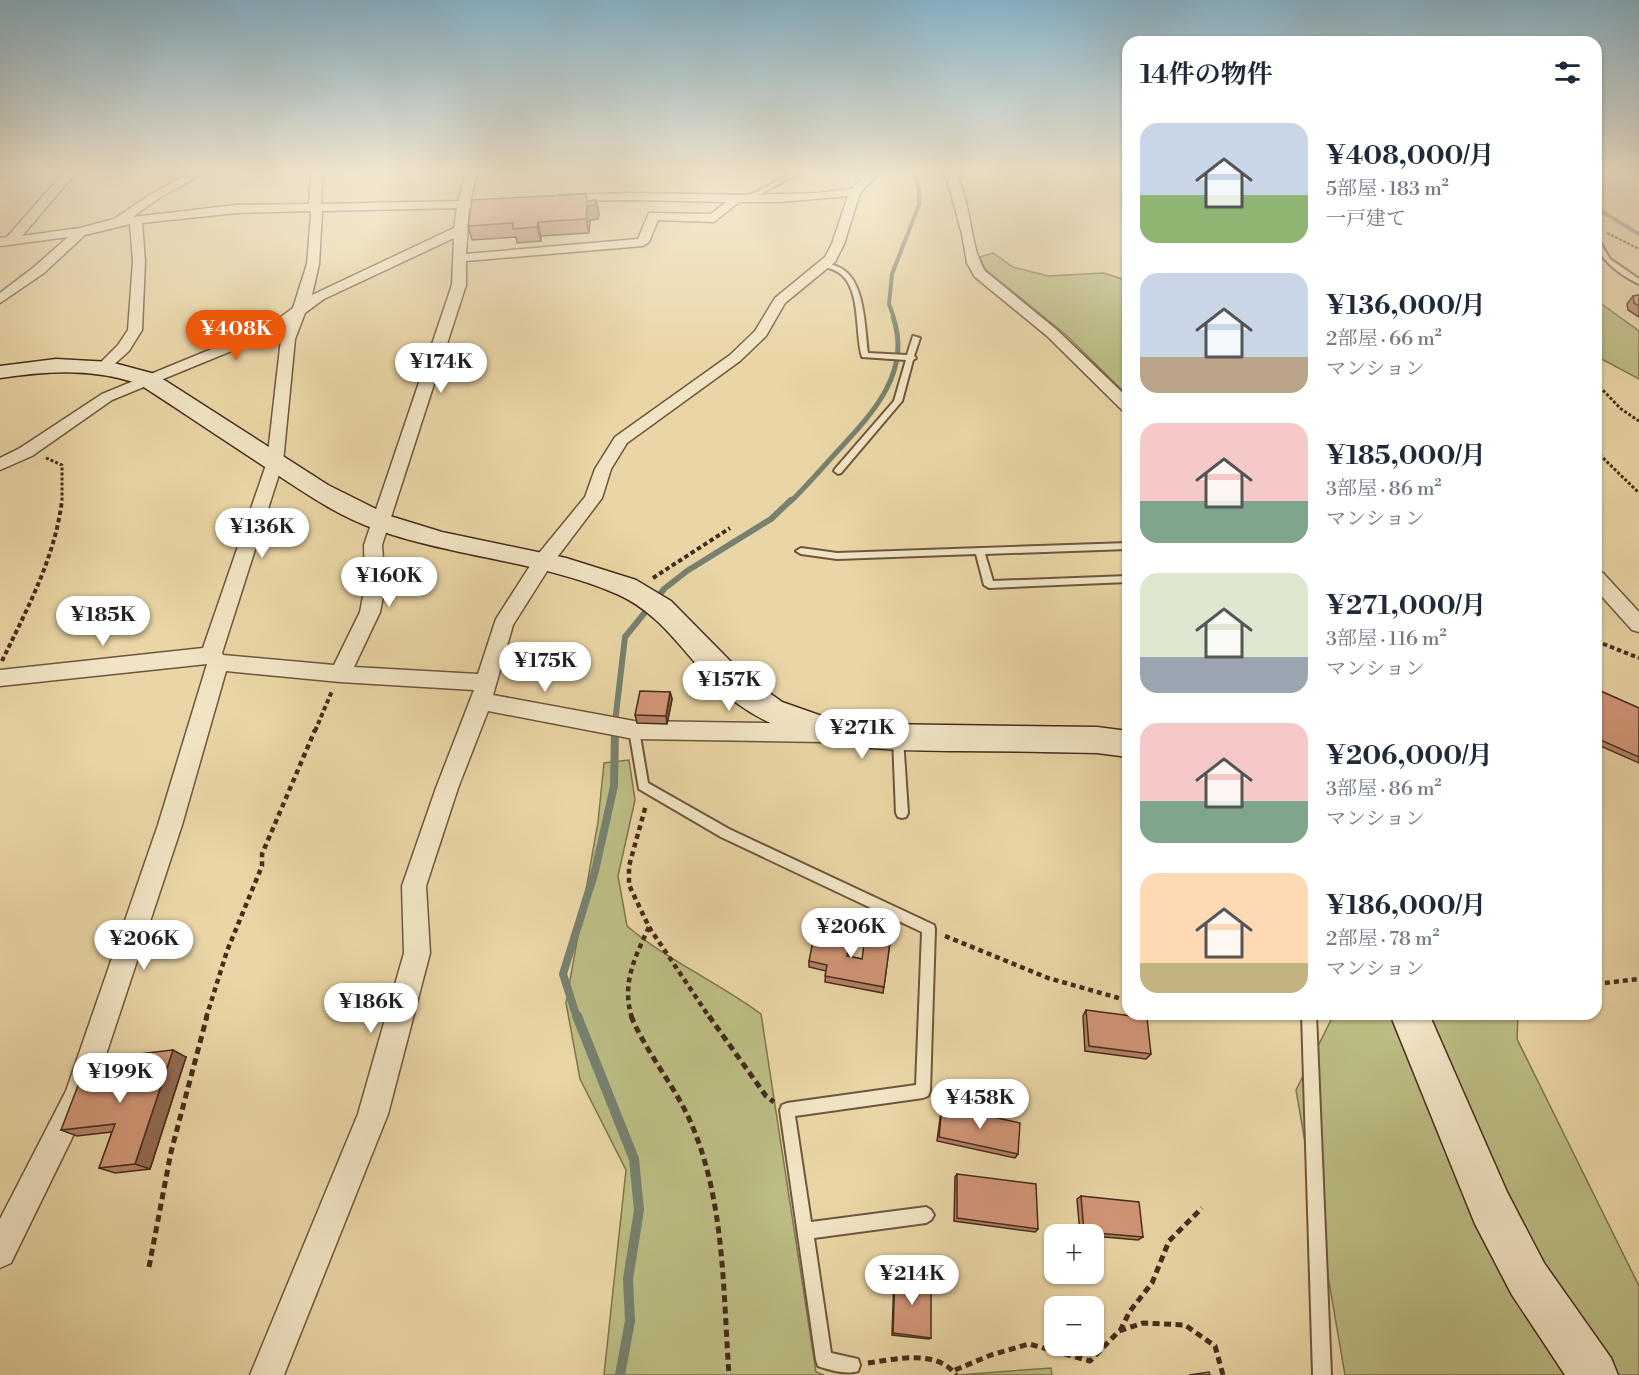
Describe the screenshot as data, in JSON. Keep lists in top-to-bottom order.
{
  "page": {
    "heading": "14件の物件",
    "list": [
      {
        "name": "¥408,000/月",
        "note": "5部屋 · 183 m² · 一戸建て"
      },
      {
        "name": "¥136,000/月",
        "note": "2部屋 · 66 m² · マンション"
      },
      {
        "name": "¥185,000/月",
        "note": "3部屋 · 86 m² · マンション"
      },
      {
        "name": "¥271,000/月",
        "note": "3部屋 · 116 m² · マンション"
      },
      {
        "name": "¥206,000/月",
        "note": "3部屋 · 86 m² · マンション"
      },
      {
        "name": "¥186,000/月",
        "note": "2部屋 · 78 m² · マンション"
      }
    ],
    "price": [
      "¥408K",
      "¥174K",
      "¥136K",
      "¥160K",
      "¥185K",
      "¥175K",
      "¥157K",
      "¥271K",
      "¥206K",
      "¥206K",
      "¥186K",
      "¥199K",
      "¥458K",
      "¥214K"
    ],
    "map_buttons": ["+", "−"]
  }
}
